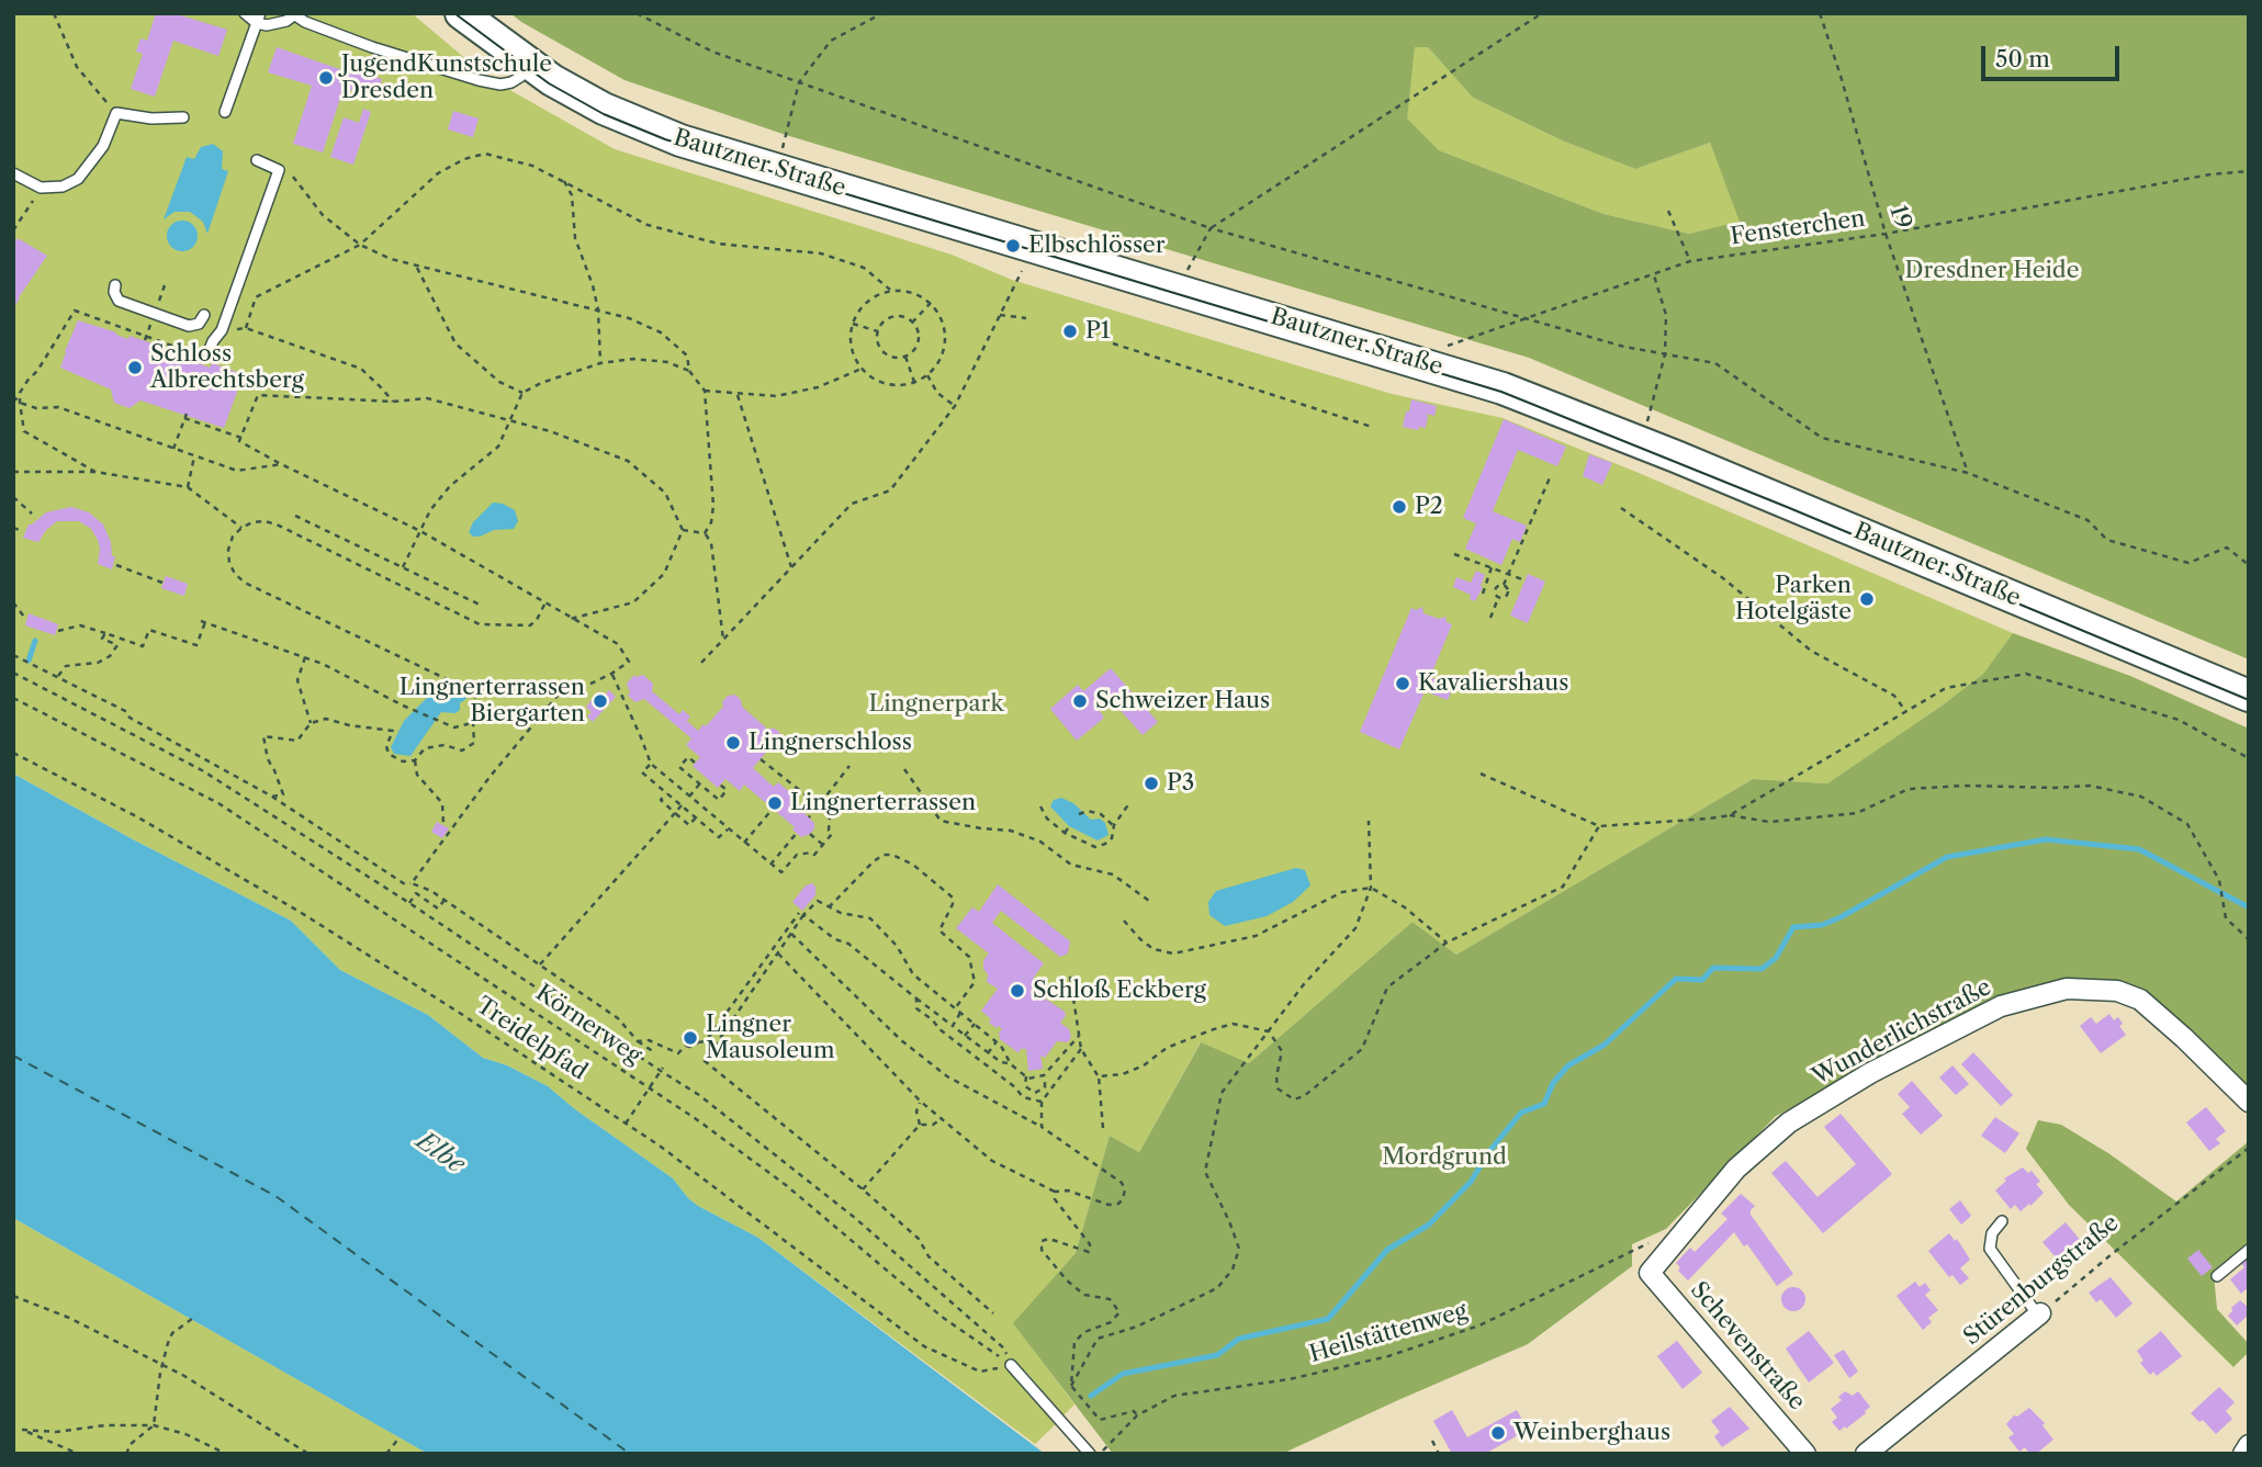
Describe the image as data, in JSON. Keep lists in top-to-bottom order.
{
  "streets": {
    "main road": ["Bautzner Straße"],
    "street": ["Wunderlichstraße", "Stürenburgstraße", "Schevenstraße"],
    "path": [
      "19",
      "Fensterchen",
      "Körnerweg",
      "Treidelpfad",
      "Heilstättenweg"
    ]
  },
  "crossings": [
    ["19", "Fensterchen"],
    ["Körnerweg", "Treidelpfad"],
    ["Wunderlichstraße", "Heilstättenweg"],
    ["Wunderlichstraße", "Schevenstraße"]
  ],
  "water": ["Elbe"],
  "parks": ["Dresdner Heide", "Lingnerpark", "Mordgrund"],
  "places": [
    "JugendKunstschule Dresden",
    "Elbschlösser",
    "P1",
    "Schloss Albrechtsberg",
    "P2",
    "Parken Hotelgäste",
    "Kavaliershaus",
    "Lingnerterrassen Biergarten",
    "Schweizer Haus",
    "Lingnerschloss",
    "P3",
    "Lingnerterrassen",
    "Schloß Eckberg",
    "Lingner Mausoleum",
    "Weinberghaus"
  ],
  "scale_bar": "50 m"
}
